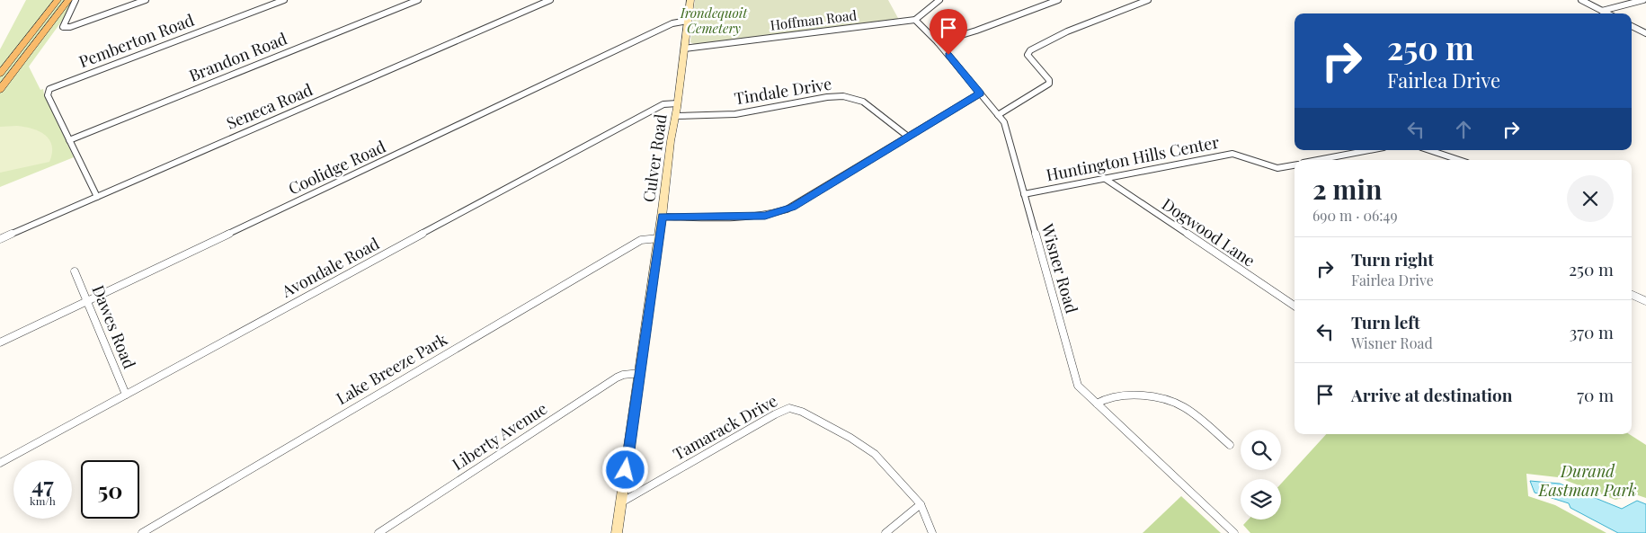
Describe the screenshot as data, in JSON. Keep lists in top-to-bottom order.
{
  "streets": {
    "main road": ["Culver Road"],
    "street": [
      "Hoffman Road",
      "Pemberton Road",
      "Brandon Road",
      "Tindale Drive",
      "Seneca Road",
      "Huntington Hills Center",
      "Coolidge Road",
      "Dogwood Lane",
      "Avondale Road",
      "Wisner Road",
      "Dawes Road",
      "Lake Breeze Park",
      "Tamarack Drive",
      "Liberty Avenue"
    ]
  },
  "crossings": [
    ["Hoffman Road", "Culver Road"],
    ["Hoffman Road", "Wisner Road"],
    ["Pemberton Road", "Brandon Road"],
    ["Tindale Drive", "Culver Road"],
    ["Culver Road", "Coolidge Road"],
    ["Culver Road", "Avondale Road"],
    ["Culver Road", "Lake Breeze Park"],
    ["Culver Road", "Tamarack Drive"],
    ["Culver Road", "Liberty Avenue"],
    ["Huntington Hills Center", "Dogwood Lane"],
    ["Huntington Hills Center", "Wisner Road"],
    ["Coolidge Road", "Dawes Road"],
    ["Avondale Road", "Dawes Road"]
  ],
  "parks": ["Irondequoit Cemetery", "Durand Eastman Park"],
  "page": {
    "turn": ["250 m", "Fairlea Drive"],
    "heading": ["2 min", "690 m · 06:49"],
    "list": [
      {
        "name": "Turn right",
        "note": "Fairlea Drive",
        "value": "250 m"
      },
      {
        "name": "Turn left",
        "note": "Wisner Road",
        "value": "370 m"
      },
      {
        "name": "Arrive at destination",
        "value": "70 m"
      }
    ],
    "speed": "47 km/h",
    "limit": "50"
  }
}
